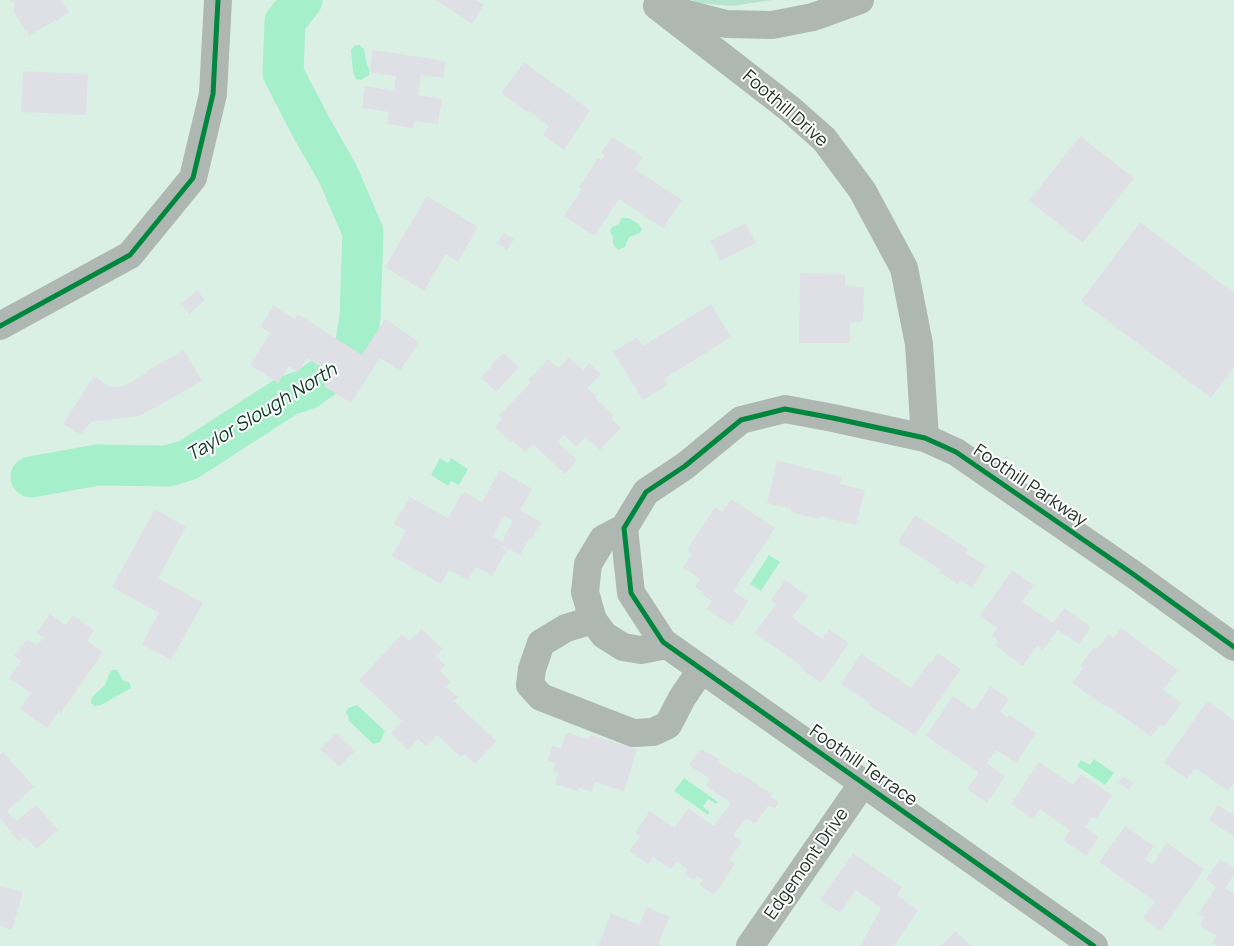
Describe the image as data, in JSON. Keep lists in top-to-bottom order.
{
  "streets": {
    "street": [
      "Foothill Drive",
      "Foothill Parkway",
      "Foothill Terrace",
      "Edgemont Drive"
    ]
  },
  "crossings": [
    ["Foothill Drive", "Foothill Parkway"],
    ["Foothill Parkway", "Foothill Terrace"],
    ["Foothill Terrace", "Edgemont Drive"]
  ],
  "water": ["Taylor Slough North"]
}
